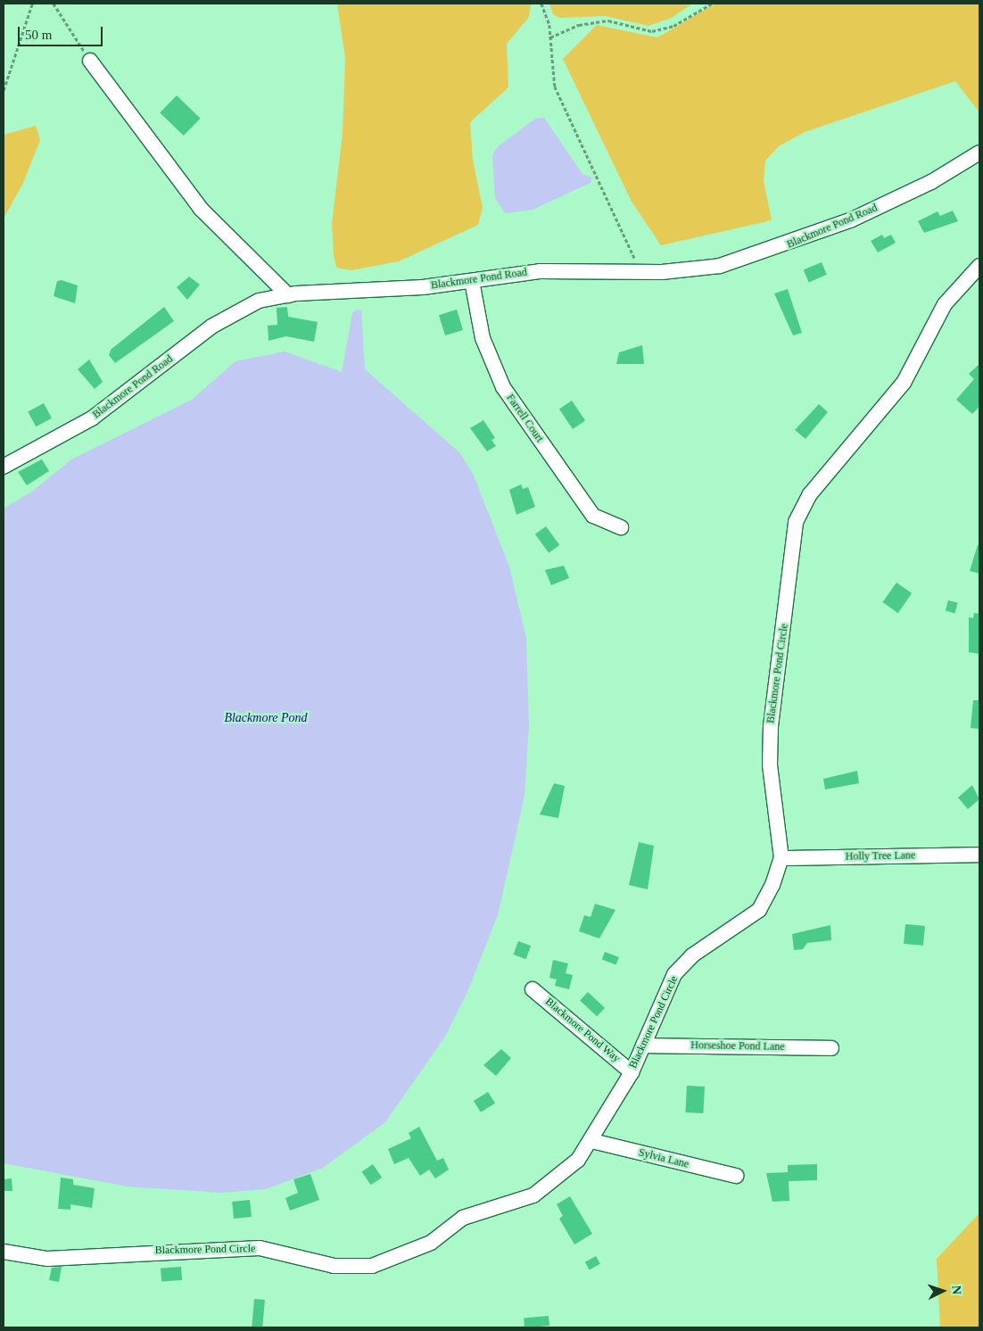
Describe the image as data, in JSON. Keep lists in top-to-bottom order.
{
  "streets": {
    "street": [
      "Blackmore Pond Road",
      "Farrell Court",
      "Blackmore Pond Circle",
      "Holly Tree Lane",
      "Blackmore Pond Way",
      "Horseshoe Pond Lane",
      "Sylvia Lane"
    ]
  },
  "crossings": [
    ["Blackmore Pond Road", "Farrell Court"],
    ["Blackmore Pond Circle", "Holly Tree Lane"],
    ["Blackmore Pond Circle", "Blackmore Pond Way"],
    ["Blackmore Pond Circle", "Horseshoe Pond Lane"],
    ["Blackmore Pond Circle", "Sylvia Lane"]
  ],
  "water": ["Blackmore Pond"],
  "scale_bar": "50 m",
  "north": "right"
}
